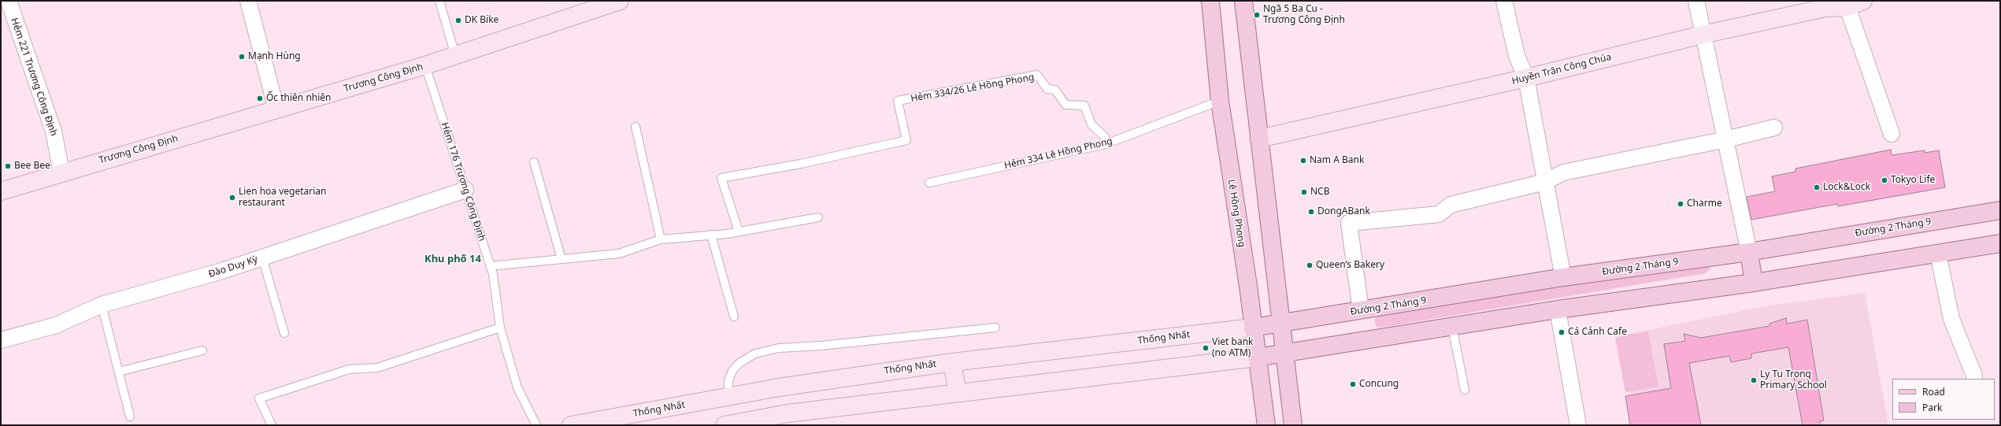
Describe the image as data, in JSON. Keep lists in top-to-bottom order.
{
  "streets": {
    "main road": [
      "Huyền Trân Công Chúa",
      "Trương Công Định",
      "Lê Hồng Phong",
      "Đường 2 Tháng 9",
      "Thống Nhất"
    ],
    "street": ["Hẻm 221 Trương Công Định", "Đào Duy Kỳ"],
    "lane": ["Hẻm 334/26 Lê Hồng Phong", "Hẻm 334 Lê Hồng Phong", "Hẻm 176 Trương Công Định"]
  },
  "crossings": [
    ["Hẻm 221 Trương Công Định", "Trương Công Định"],
    ["Trương Công Định", "Hẻm 176 Trương Công Định"],
    ["Hẻm 334/26 Lê Hồng Phong", "Hẻm 334 Lê Hồng Phong"],
    ["Hẻm 334 Lê Hồng Phong", "Lê Hồng Phong"],
    ["Hẻm 176 Trương Công Định", "Đào Duy Kỳ"],
    ["Lê Hồng Phong", "Đường 2 Tháng 9"],
    ["Lê Hồng Phong", "Thống Nhất"],
    ["Đường 2 Tháng 9", "Thống Nhất"]
  ],
  "districts": ["Khu phố 14"],
  "places": [
    "Ngã 5 Ba Cu - Trương Công Định",
    "DK Bike",
    "Mạnh Hùng",
    "Ốc thiên nhiên",
    "Nam A Bank",
    "Bee Bee",
    "Tokyo Life",
    "Lock&Lock",
    "NCB",
    "Lien hoa vegetarian restaurant",
    "Charme",
    "DongABank",
    "Queen’s Bakery",
    "Cá Cảnh Cafe",
    "Viet bank (no ATM)",
    "Ly Tu Trong Primary School",
    "Concung"
  ],
  "legend": ["Road", "Park"]
}
